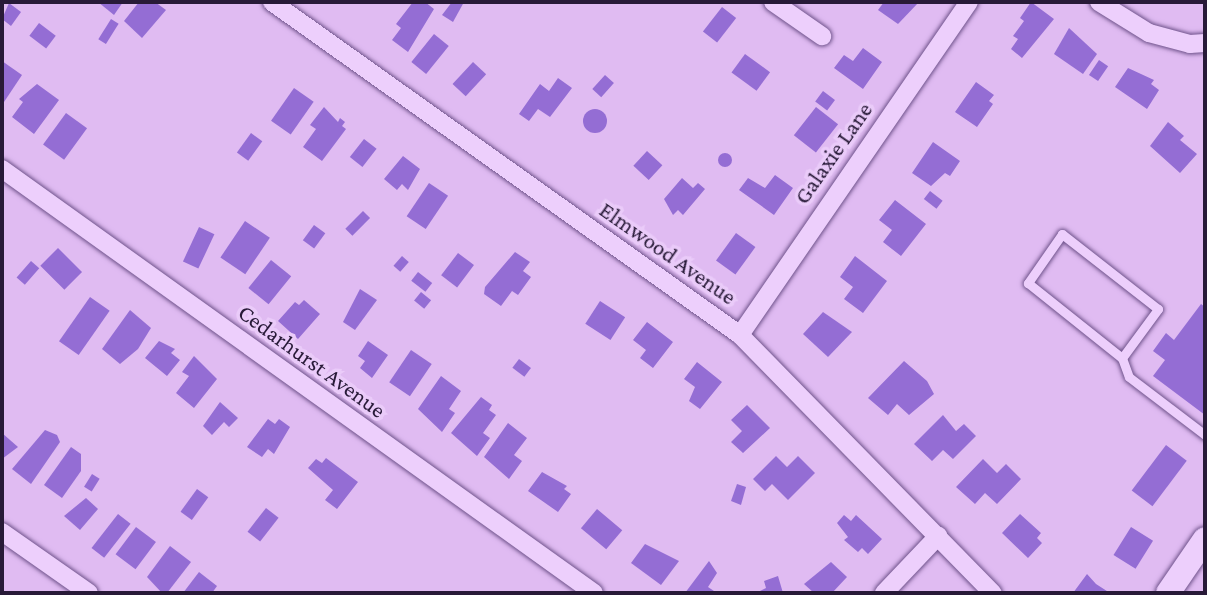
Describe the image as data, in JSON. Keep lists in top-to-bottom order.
{
  "streets": {
    "street": ["Galaxie Lane", "Elmwood Avenue", "Cedarhurst Avenue"]
  },
  "crossings": [
    ["Galaxie Lane", "Elmwood Avenue"]
  ]
}
